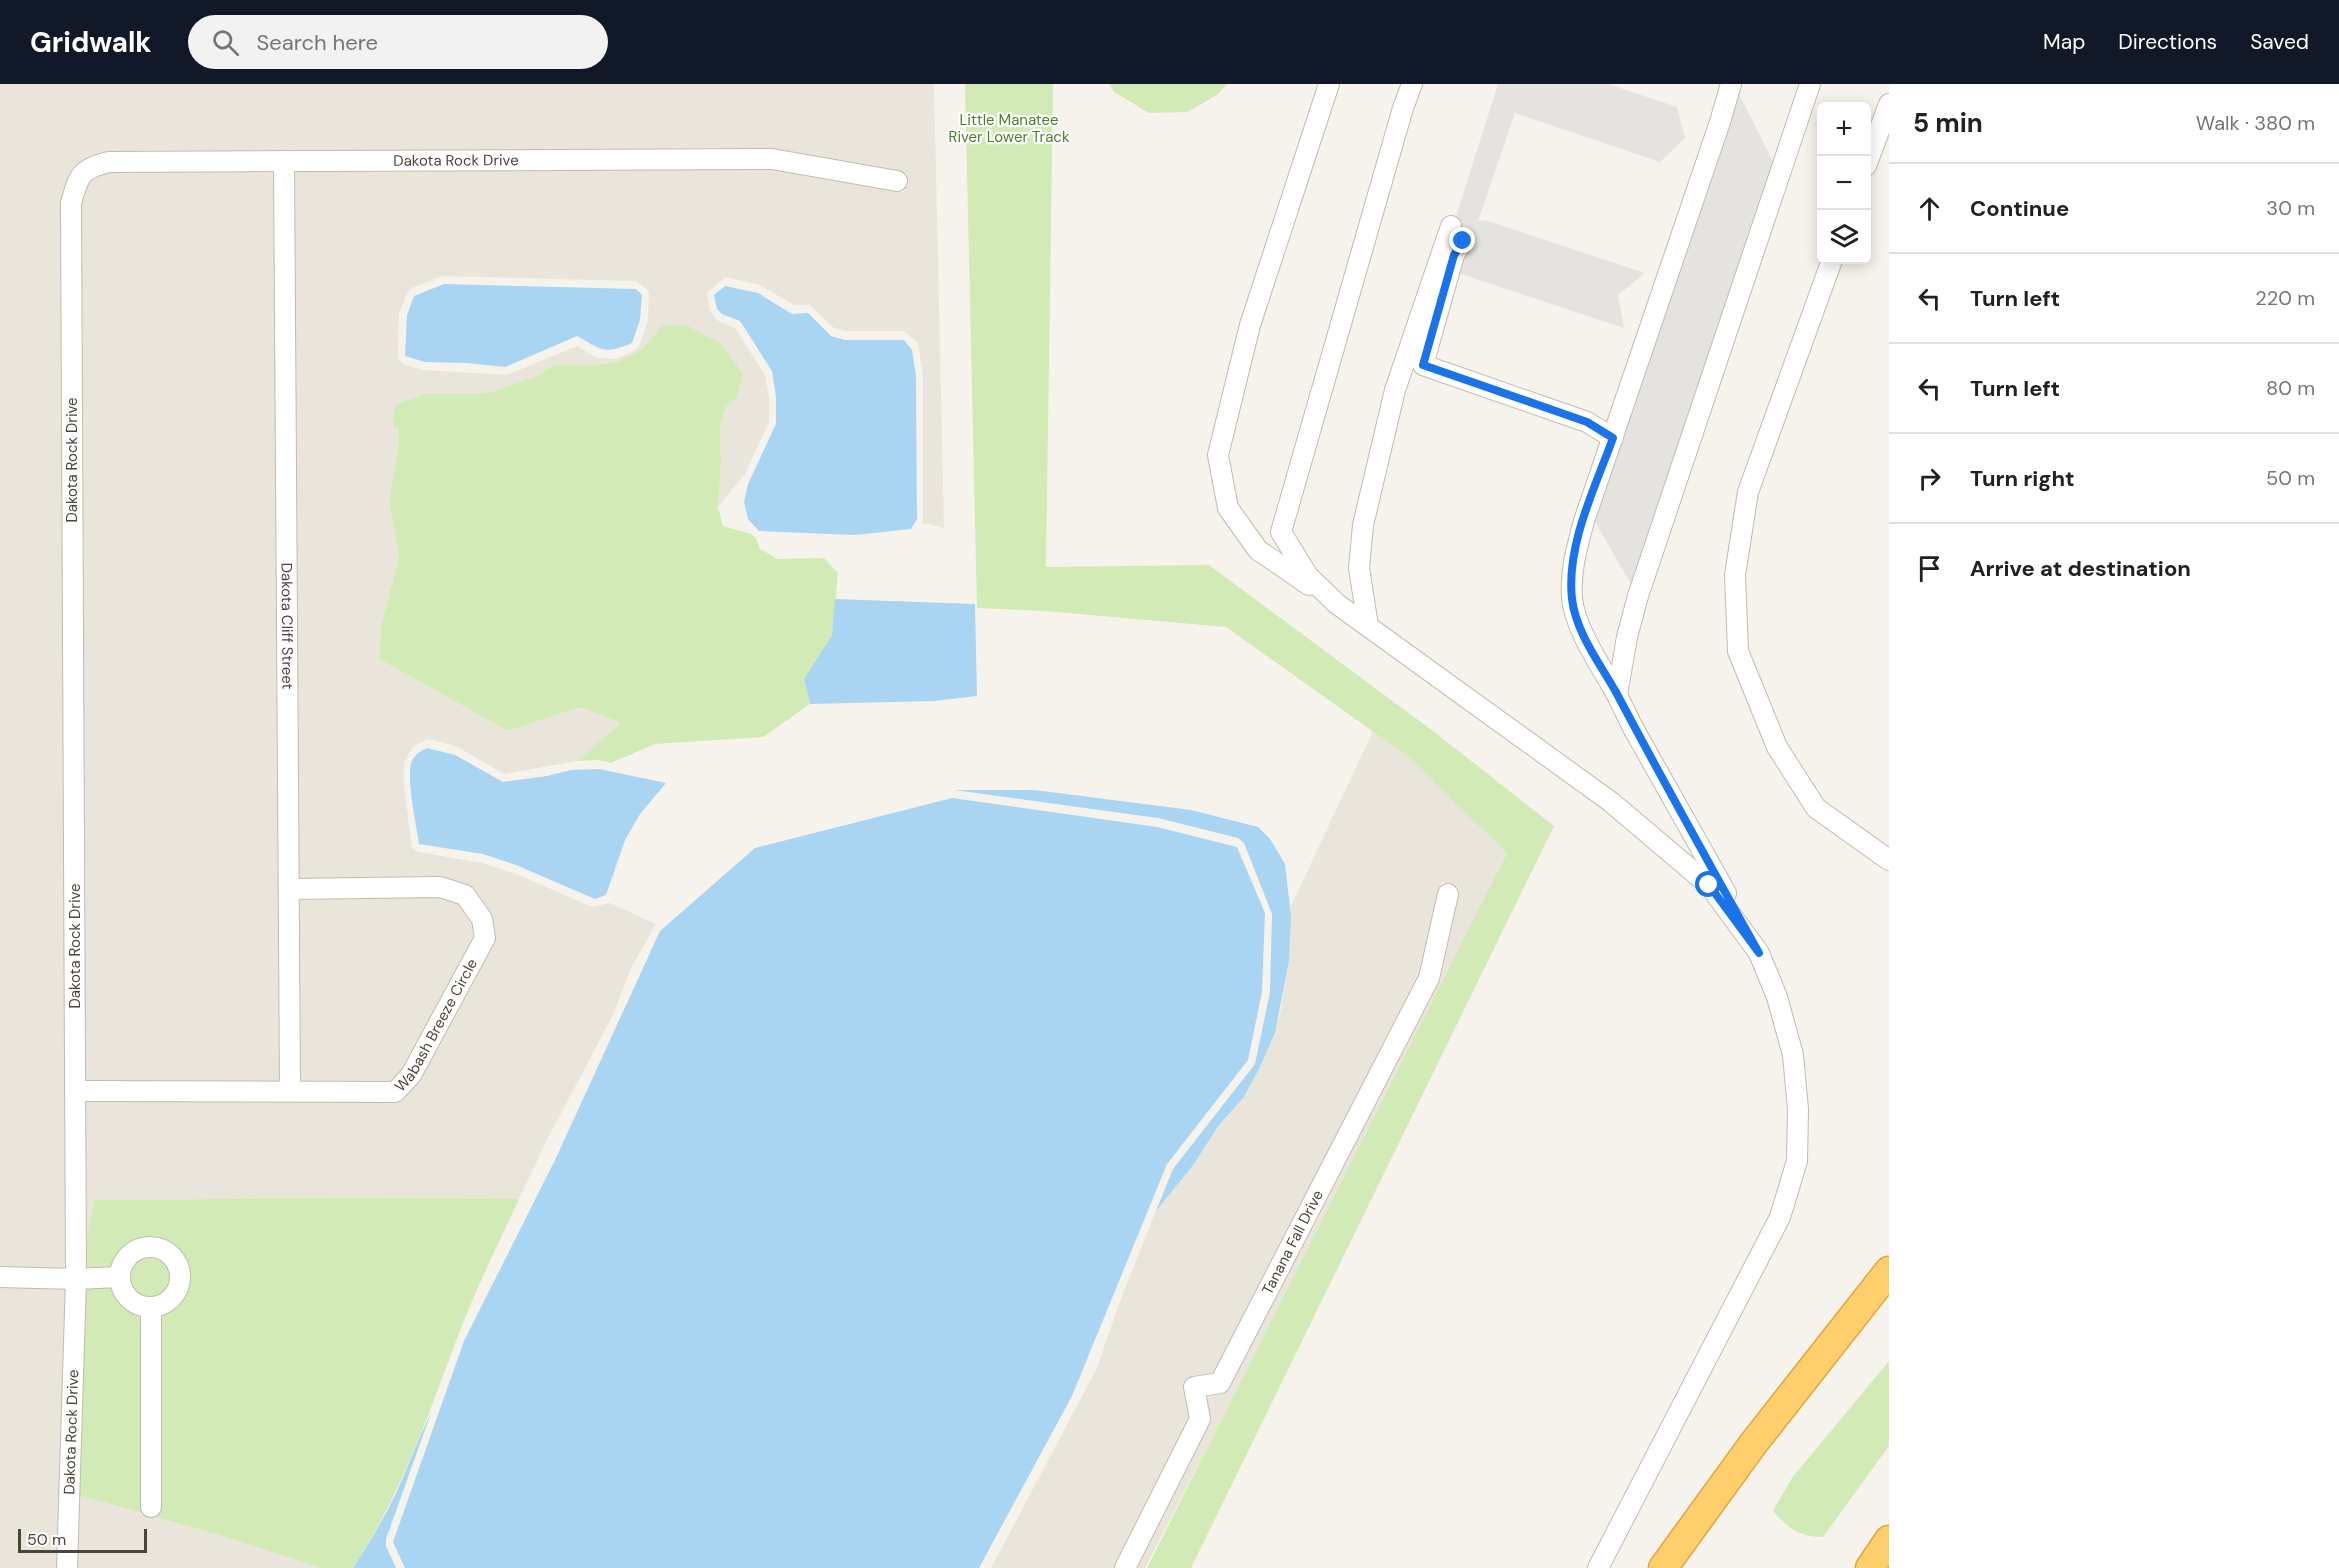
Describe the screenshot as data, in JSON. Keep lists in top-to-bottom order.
{
  "streets": {
    "street": [
      "Dakota Rock Drive",
      "Dakota Cliff Street",
      "Wabash Breeze Circle",
      "Tanana Fall Drive"
    ]
  },
  "crossings": [
    ["Dakota Rock Drive", "Dakota Cliff Street"],
    ["Dakota Rock Drive", "Wabash Breeze Circle"],
    ["Dakota Cliff Street", "Wabash Breeze Circle"]
  ],
  "parks": ["Little Manatee River Lower Track"],
  "scale_bar": "50 m",
  "page": {
    "header": "Gridwalk",
    "search": "Search here",
    "nav": ["Map", "Directions", "Saved"],
    "heading": ["5 min", "Walk · 380 m"],
    "map_buttons": ["+", "−"],
    "list": [
      ["Continue", "30 m"],
      ["Turn left", "220 m"],
      ["Turn left", "80 m"],
      ["Turn right", "50 m"],
      "Arrive at destination"
    ],
    "scale": "50 m"
  }
}
